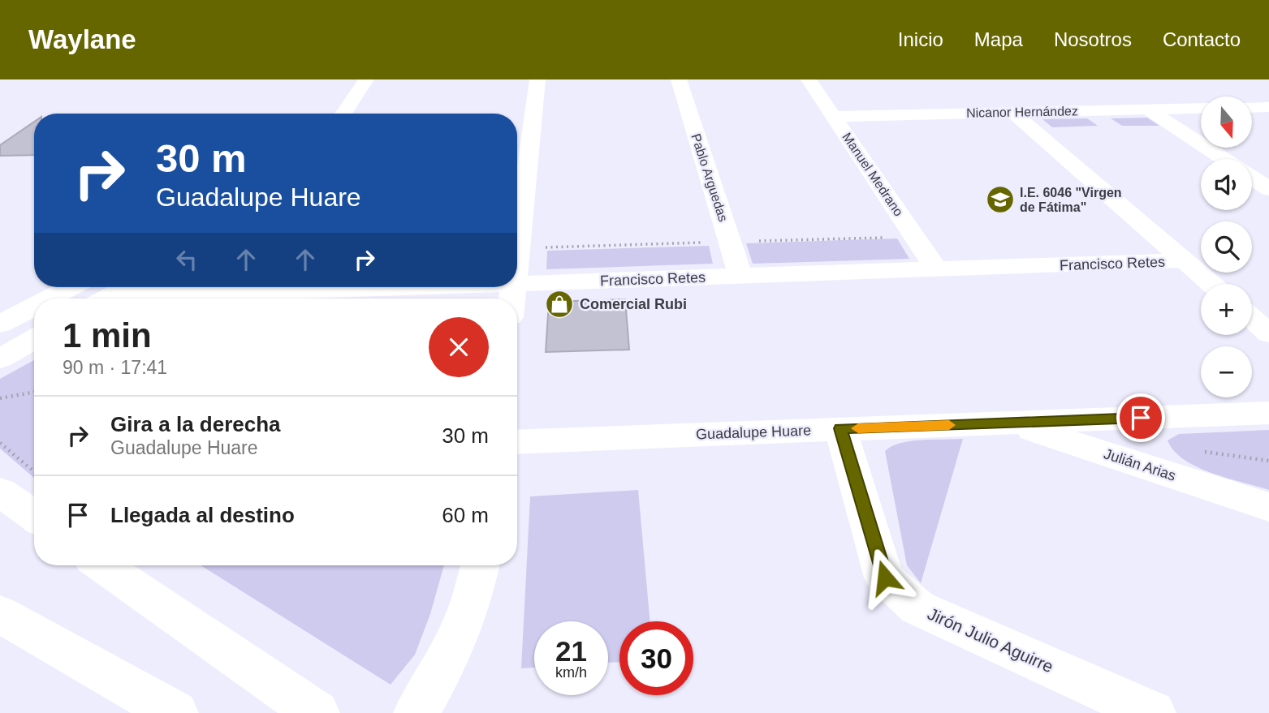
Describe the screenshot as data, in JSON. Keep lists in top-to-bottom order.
{
  "streets": {
    "street": [
      "Nicanor Hernández",
      "Manuel Medrano",
      "Pablo Arguedas",
      "Francisco Retes",
      "Guadalupe Huare",
      "Julián Arias",
      "Jirón Julio Aguirre"
    ]
  },
  "crossings": [
    ["Nicanor Hernández", "Manuel Medrano"],
    ["Manuel Medrano", "Francisco Retes"],
    ["Pablo Arguedas", "Francisco Retes"],
    ["Guadalupe Huare", "Julián Arias"],
    ["Guadalupe Huare", "Jirón Julio Aguirre"]
  ],
  "places": {
    "school or university": ["I.E. 6046 \"Virgen de Fátima\""],
    "shop": ["Comercial Rubi"]
  },
  "north": "bottom",
  "page": {
    "header": "Waylane",
    "nav": [
      "Inicio",
      "Mapa",
      "Nosotros",
      "Contacto"
    ],
    "map_buttons": ["+", "−"],
    "turn": ["30 m", "Guadalupe Huare"],
    "heading": ["1 min", "90 m · 17:41"],
    "list": [
      {
        "name": "Gira a la derecha",
        "note": "Guadalupe Huare",
        "value": "30 m"
      },
      {
        "name": "Llegada al destino",
        "value": "60 m"
      }
    ],
    "speed": "21 km/h",
    "limit": "30"
  }
}
